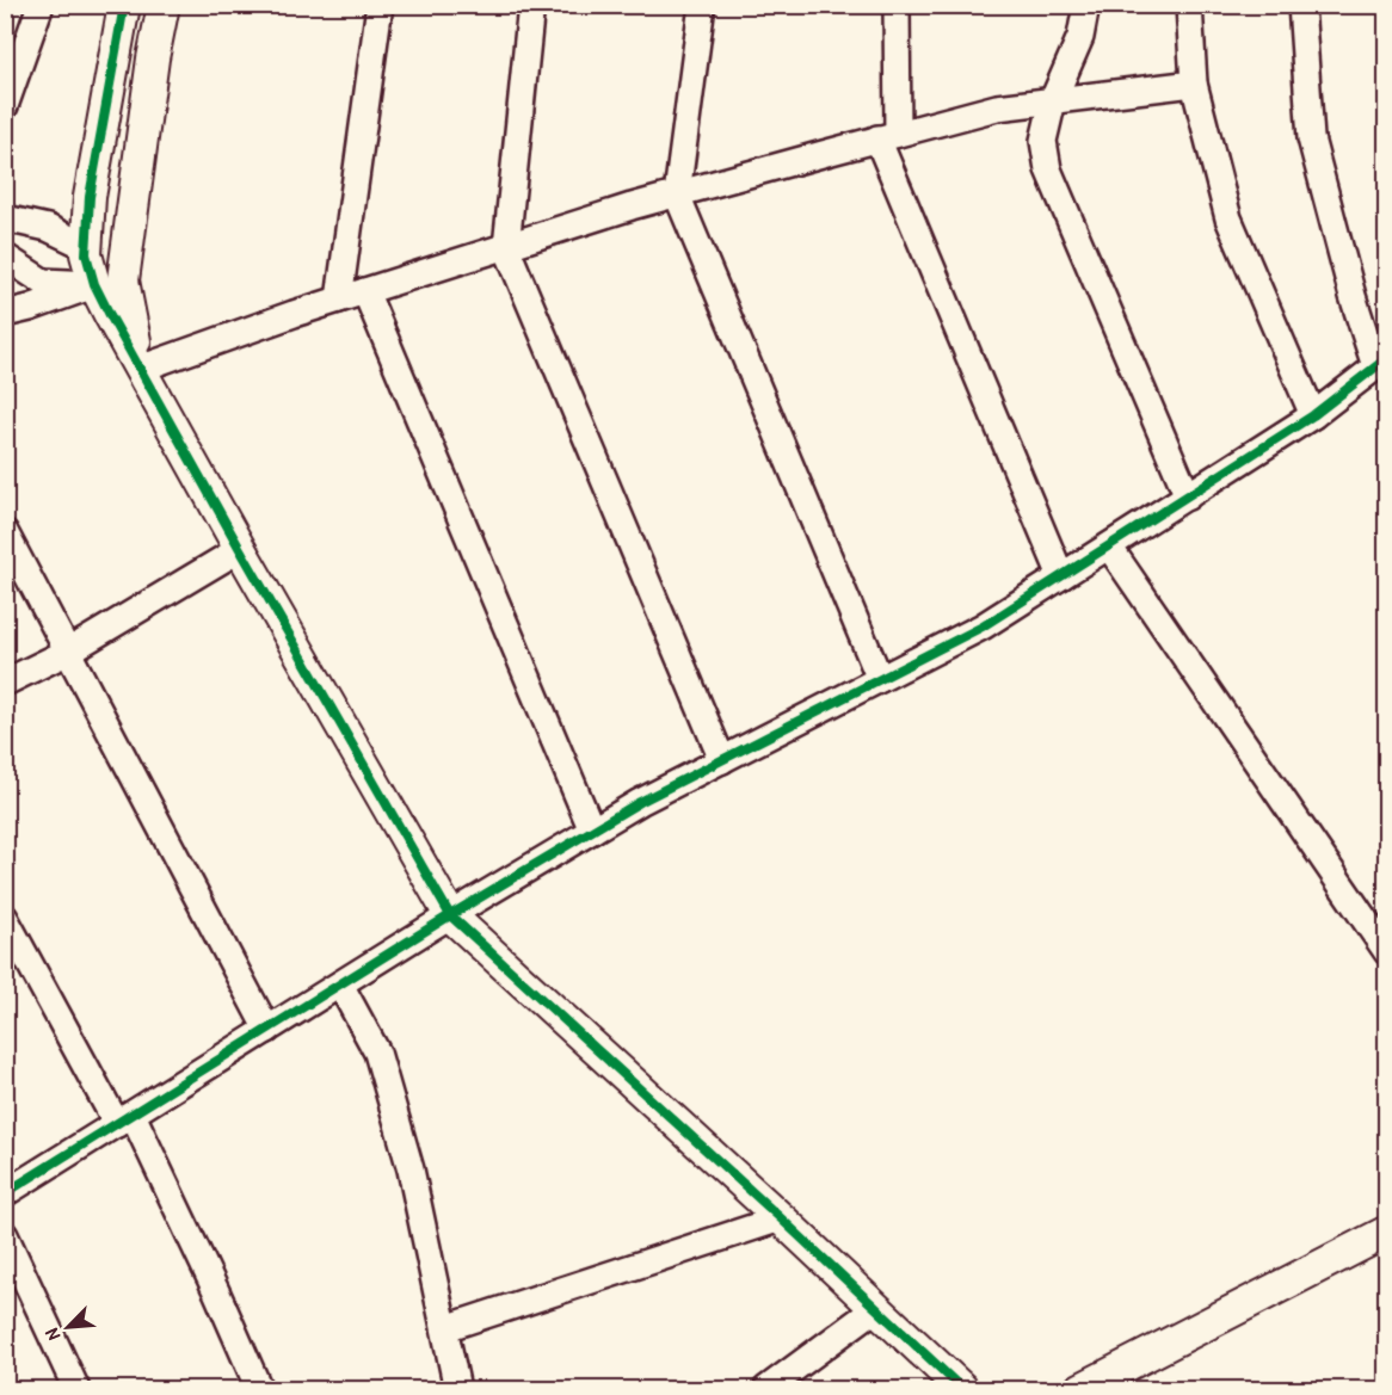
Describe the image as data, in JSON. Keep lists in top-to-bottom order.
{
  "north": "bottom left"
}
